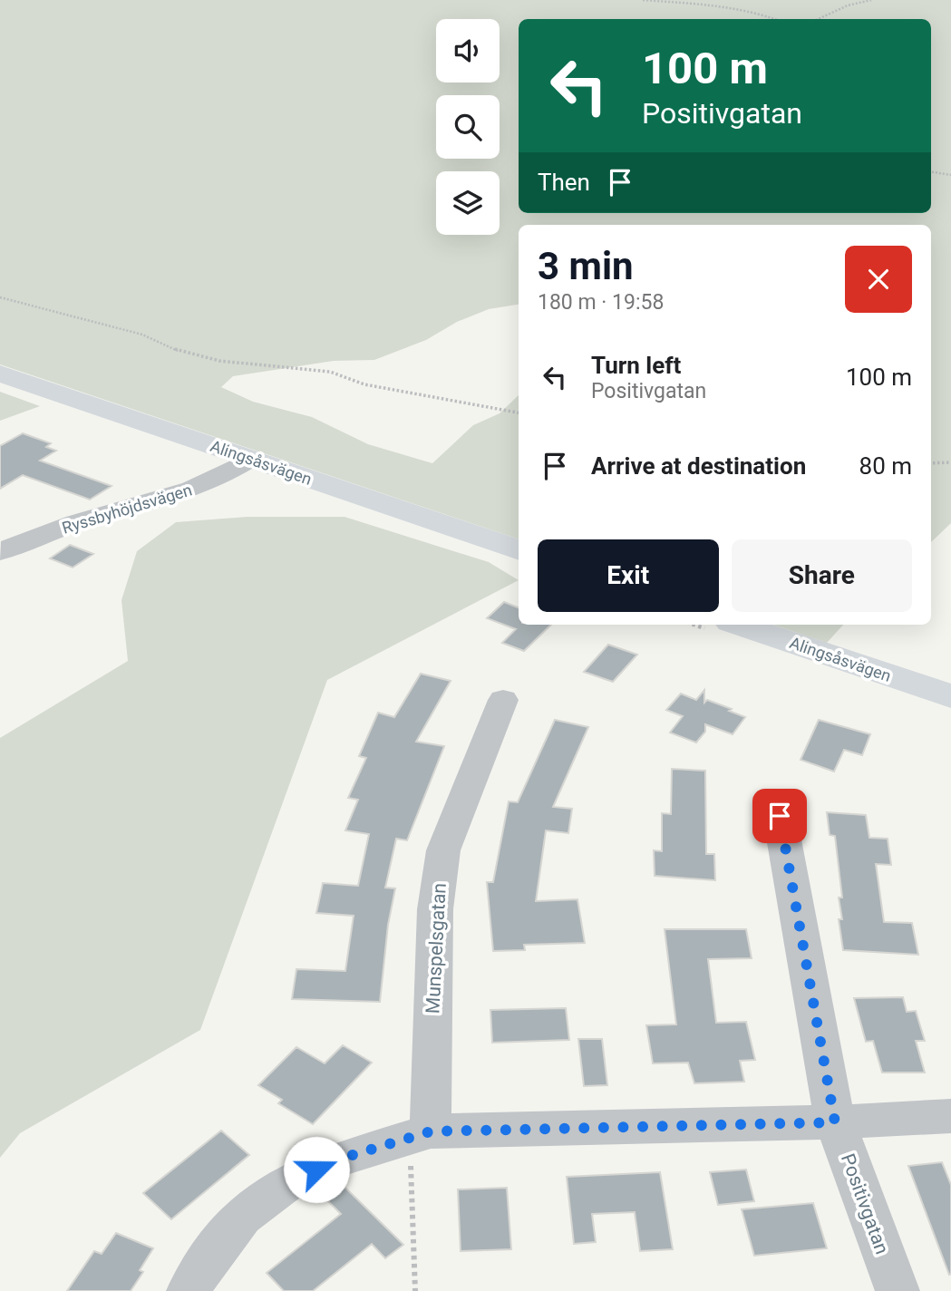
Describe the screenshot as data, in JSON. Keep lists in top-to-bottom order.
{
  "streets": {
    "main road": ["Alingsåsvägen"],
    "street": ["Ryssbyhöjdsvägen", "Munspelsgatan", "Positivgatan"]
  },
  "crossings": [
    ["Alingsåsvägen", "Ryssbyhöjdsvägen"]
  ],
  "page": {
    "turn": ["100 m", "Positivgatan"],
    "then": "Then",
    "heading": ["3 min", "180 m · 19:58"],
    "list": [
      {
        "name": "Turn left",
        "note": "Positivgatan",
        "value": "100 m"
      },
      {
        "name": "Arrive at destination",
        "value": "80 m"
      }
    ],
    "buttons": ["Exit", "Share"]
  }
}
